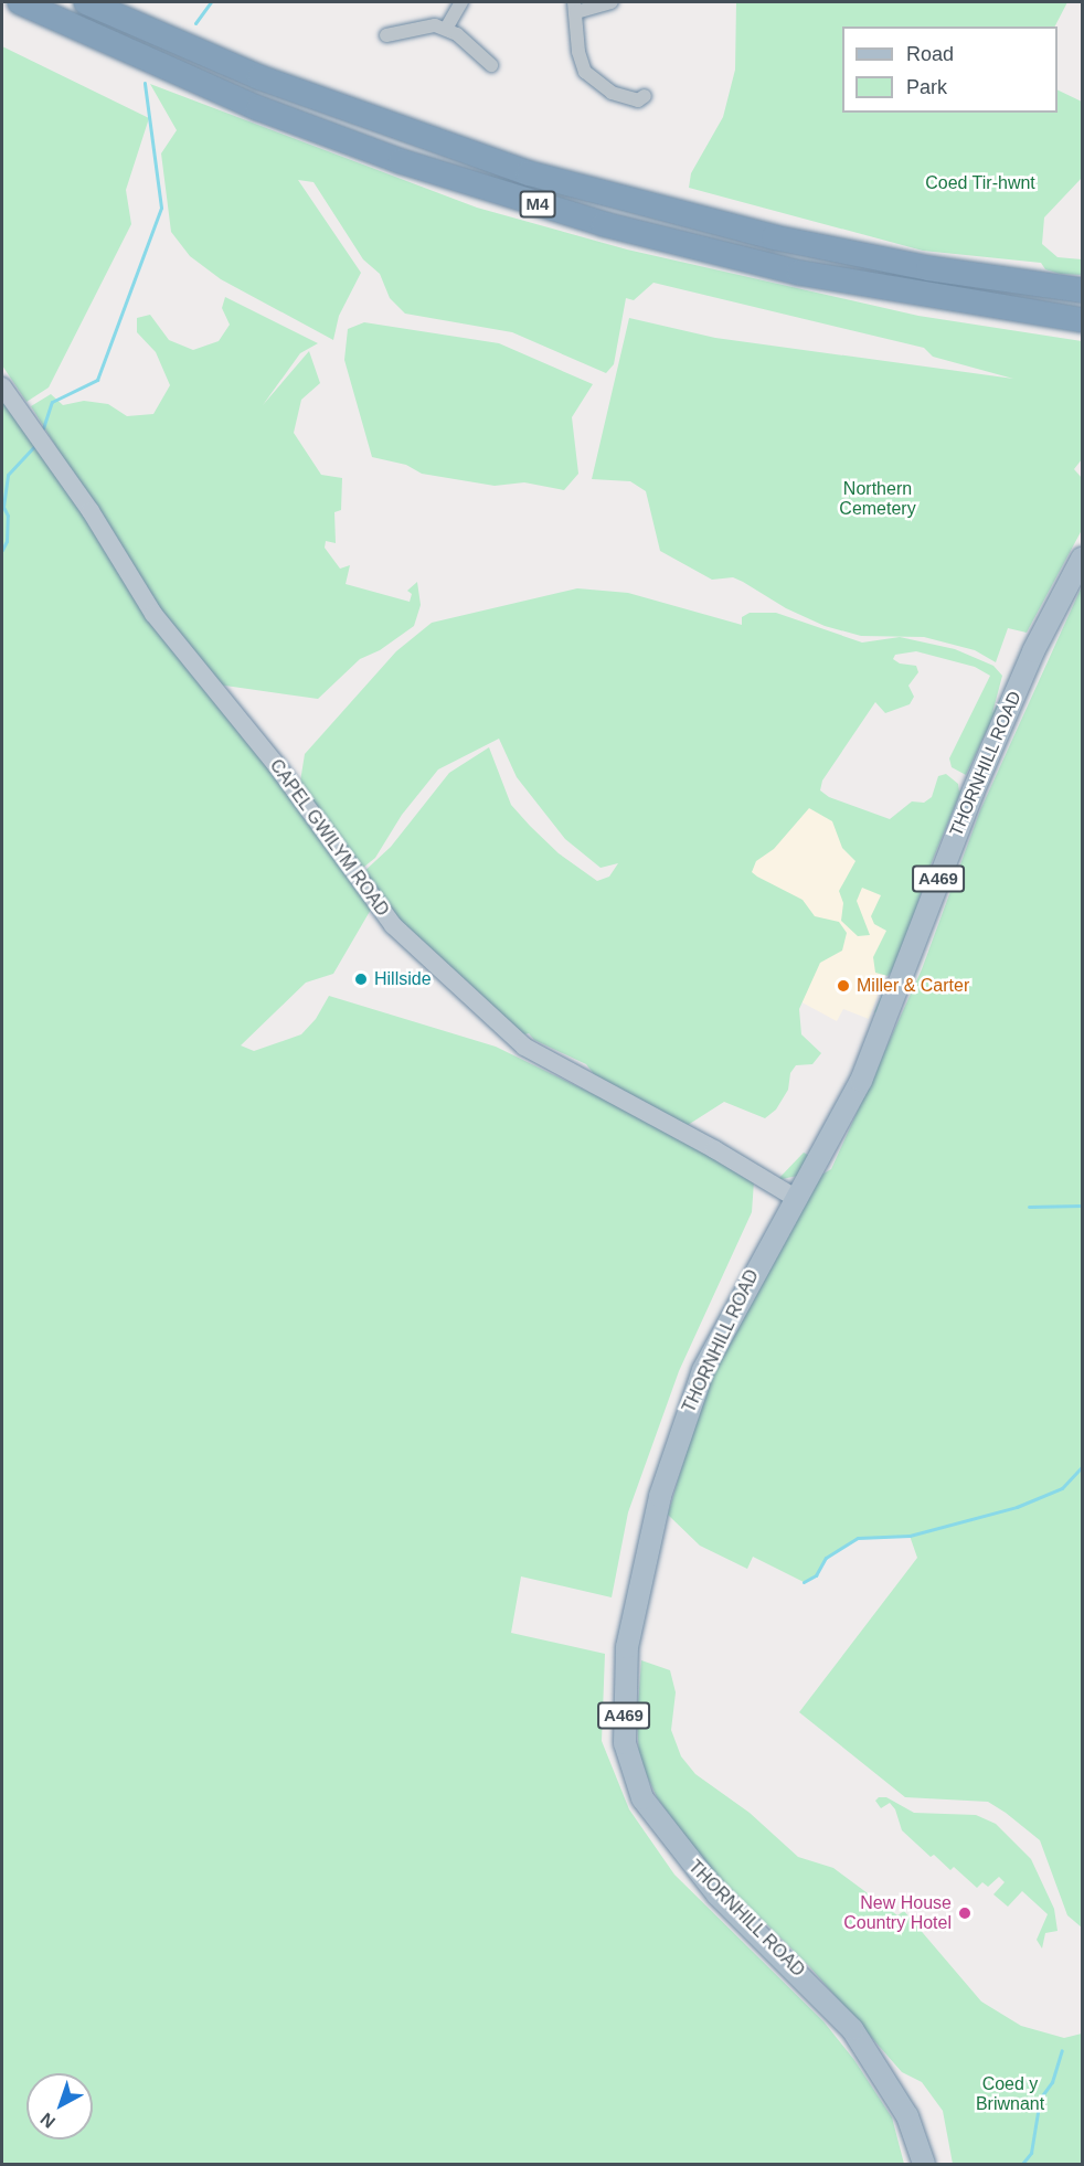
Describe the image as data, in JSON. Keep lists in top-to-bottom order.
{
  "streets": {
    "highway": ["M4"],
    "main road": ["THORNHILL ROAD", "A469"],
    "street": ["CAPEL GWILYM ROAD"]
  },
  "crossings": [
    ["THORNHILL ROAD", "CAPEL GWILYM ROAD"]
  ],
  "parks": ["Coed Tir-hwnt", "Northern Cemetery", "Coed y Briwnant"],
  "places": ["Hillside", "Miller & Carter", "New House Country Hotel"],
  "legend": ["Road", "Park"],
  "north": "bottom left"
}
